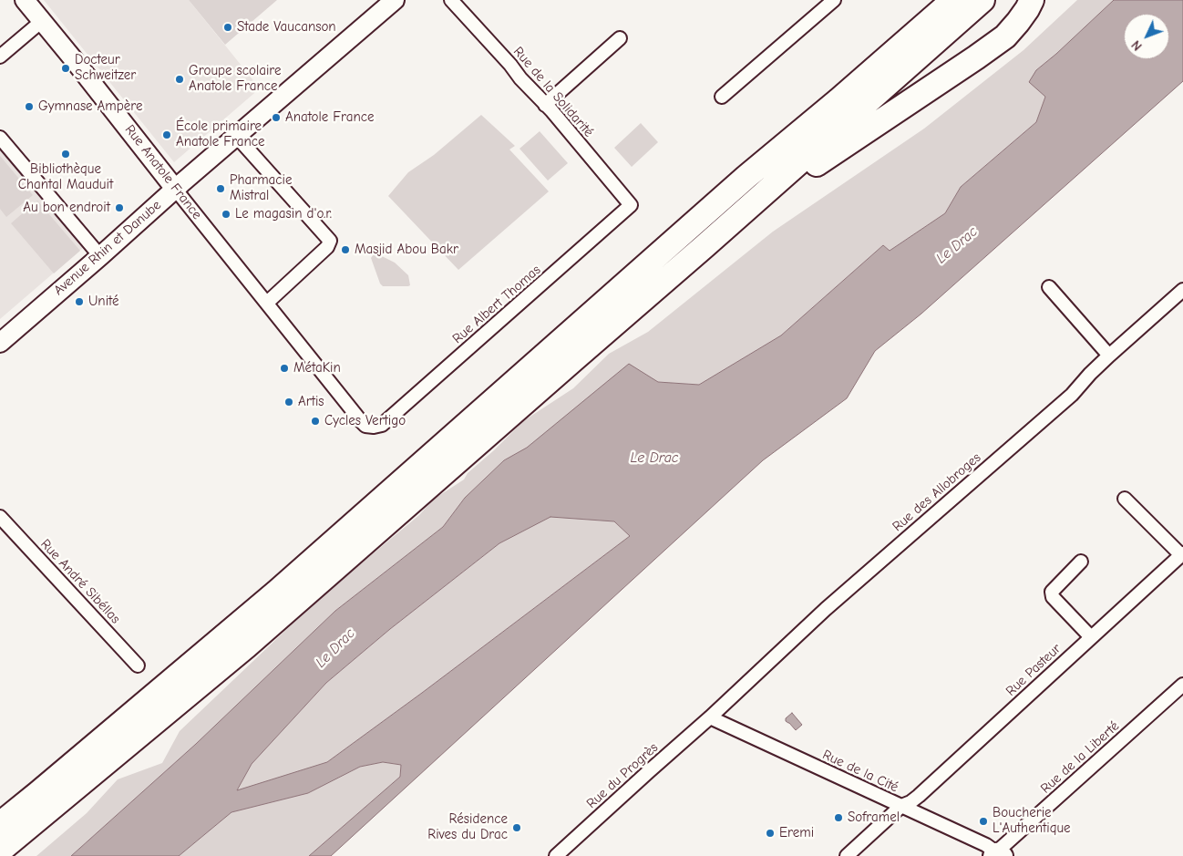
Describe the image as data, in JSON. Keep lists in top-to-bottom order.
{
  "streets": {
    "street": [
      "Rue de la Solidarité",
      "Rue Anatole France",
      "Avenue Rhin et Danube",
      "Rue Albert Thomas",
      "Rue des Allobroges",
      "Rue André Sibéllas",
      "Rue Pasteur",
      "Rue de la Liberté",
      "Rue de la Cité",
      "Rue du Progrès"
    ]
  },
  "crossings": [
    ["Rue de la Solidarité", "Rue Albert Thomas"],
    ["Rue Anatole France", "Avenue Rhin et Danube"],
    ["Rue Anatole France", "Rue Albert Thomas"],
    ["Rue des Allobroges", "Rue de la Cité"],
    ["Rue des Allobroges", "Rue du Progrès"],
    ["Rue Pasteur", "Rue de la Cité"],
    ["Rue de la Liberté", "Rue de la Cité"],
    ["Rue de la Cité", "Rue du Progrès"]
  ],
  "water": ["Le Drac"],
  "places": [
    "Stade Vaucanson",
    "Docteur Schweitzer",
    "Groupe scolaire Anatole France",
    "Gymnase Ampère",
    "Anatole France",
    "École primaire Anatole France",
    "Bibliothèque Chantal Mauduit",
    "Pharmacie Mistral",
    "Au bon endroit",
    "Le magasin d'o.r.",
    "Masjid Abou Bakr",
    "Unité",
    "MétaKin",
    "Artis",
    "Cycles Vertigo",
    "Soframel",
    "Boucherie L'Authentique",
    "Résidence Rives du Drac",
    "Eremi"
  ],
  "north": "bottom left"
}
